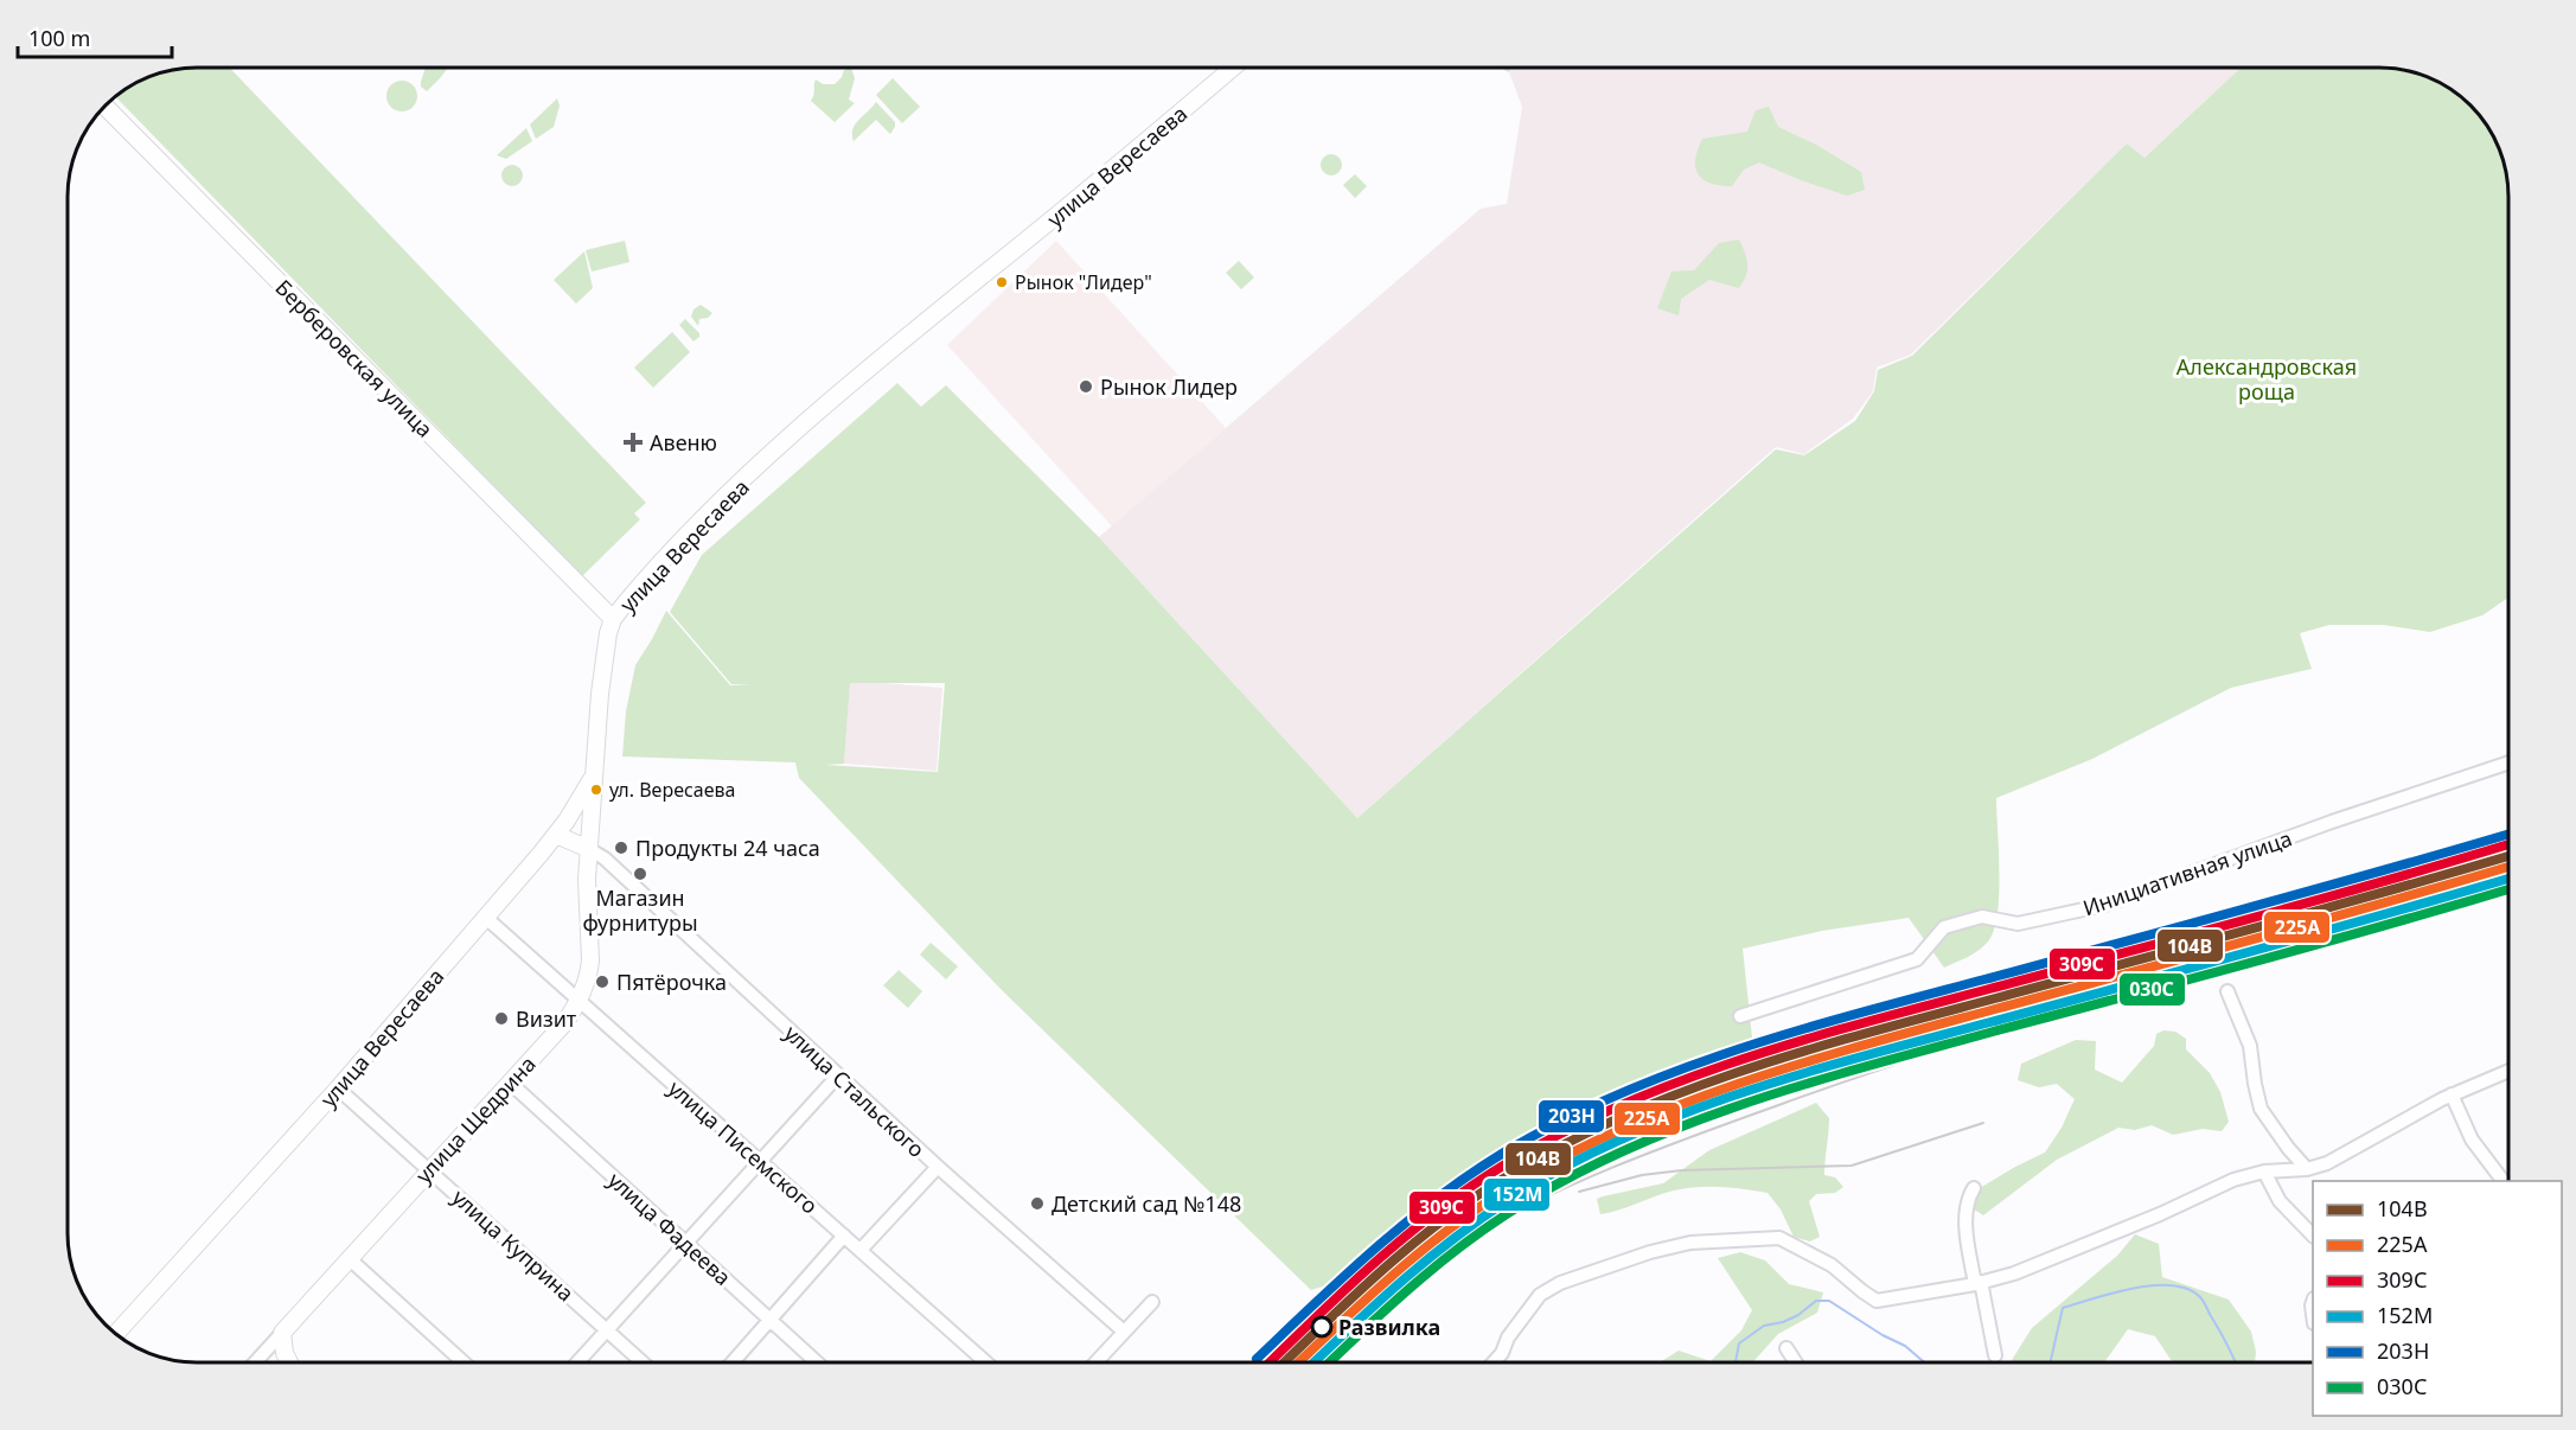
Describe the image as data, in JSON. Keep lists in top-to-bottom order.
{
  "streets": {
    "main road": ["улица Вересаева", "Берберовская улица", "улица Щедрина"],
    "street": [
      "Инициативная улица",
      "улица Стальского",
      "улица Писемского",
      "улица Фадеева",
      "улица Куприна"
    ]
  },
  "crossings": [
    ["улица Вересаева", "Берберовская улица"],
    ["улица Вересаева", "улица Щедрина"],
    ["улица Вересаева", "улица Писемского"],
    ["улица Вересаева", "улица Куприна"],
    ["улица Стальского", "улица Щедрина"],
    ["улица Щедрина", "улица Писемского"],
    ["улица Щедрина", "улица Фадеева"],
    ["улица Щедрина", "улица Куприна"]
  ],
  "parks": ["Александровская роща"],
  "places": {
    "other": [
      "Рынок \"Лидер\"",
      "Рынок Лидер",
      "ул. Вересаева",
      "Продукты 24 часа",
      "Магазин фурнитуры",
      "Пятёрочка",
      "Визит",
      "Детский сад №148",
      "Развилка"
    ],
    "health": ["Авеню"]
  },
  "lines": [
    "transit line 203Н",
    "transit line 309С",
    "transit line 104В",
    "transit line 225А",
    "transit line 152М",
    "transit line 030C"
  ],
  "legend": [
    "104В",
    "225А",
    "309С",
    "152М",
    "203Н",
    "030C"
  ],
  "scale_bar": "100 m"
}
